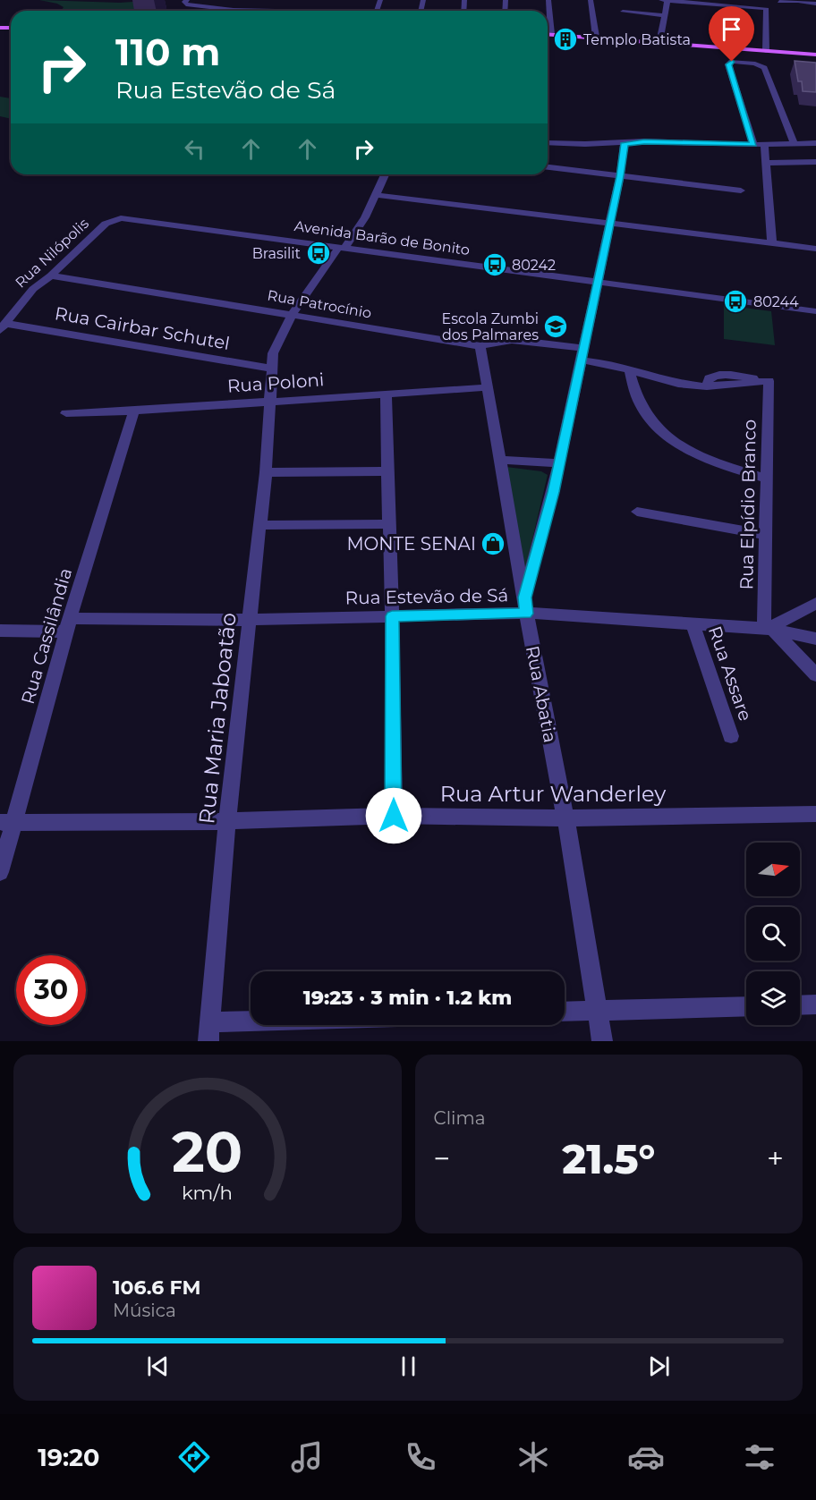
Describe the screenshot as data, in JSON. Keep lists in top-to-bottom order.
{
  "streets": {
    "street": [
      "Avenida Barão de Bonito",
      "Rua Nilópolis",
      "Rua Patrocínio",
      "Rua Cairbar Schutel",
      "Rua Poloni",
      "Rua Elpídio Branco",
      "Rua Estevão de Sá",
      "Rua Cassilândia",
      "Rua Assare",
      "Rua Abatia",
      "Rua Maria Jaboatão",
      "Rua Artur Wanderley"
    ]
  },
  "crossings": [
    ["Avenida Barão de Bonito", "Rua Nilópolis"],
    ["Avenida Barão de Bonito", "Rua Maria Jaboatão"],
    ["Rua Nilópolis", "Rua Patrocínio"],
    ["Rua Nilópolis", "Rua Cairbar Schutel"],
    ["Rua Patrocínio", "Rua Abatia"],
    ["Rua Patrocínio", "Rua Maria Jaboatão"],
    ["Rua Cairbar Schutel", "Rua Maria Jaboatão"],
    ["Rua Poloni", "Rua Cassilândia"],
    ["Rua Poloni", "Rua Abatia"],
    ["Rua Poloni", "Rua Maria Jaboatão"],
    ["Rua Elpídio Branco", "Rua Estevão de Sá"],
    ["Rua Estevão de Sá", "Rua Cassilândia"],
    ["Rua Estevão de Sá", "Rua Assare"],
    ["Rua Estevão de Sá", "Rua Abatia"],
    ["Rua Estevão de Sá", "Rua Maria Jaboatão"],
    ["Rua Cassilândia", "Rua Artur Wanderley"],
    ["Rua Abatia", "Rua Artur Wanderley"],
    ["Rua Maria Jaboatão", "Rua Artur Wanderley"]
  ],
  "places": {
    "building": ["Templo Batista"],
    "bus stop": ["Brasilit", "80242", "80244"],
    "school or university": ["Escola Zumbi dos Palmares"],
    "shop": ["MONTE SENAI"]
  },
  "north": "right",
  "page": {
    "turn": ["110 m", "Rua Estevão de Sá"],
    "limit": "30",
    "trip": "19:23 · 3 min · 1.2 km",
    "tile": "Clima",
    "heat": ["−", "21.5°", "+"],
    "song": ["106.6 FM", "Música"],
    "tabs": "19:20",
    "gauge": ["20", "km/h"]
  }
}
